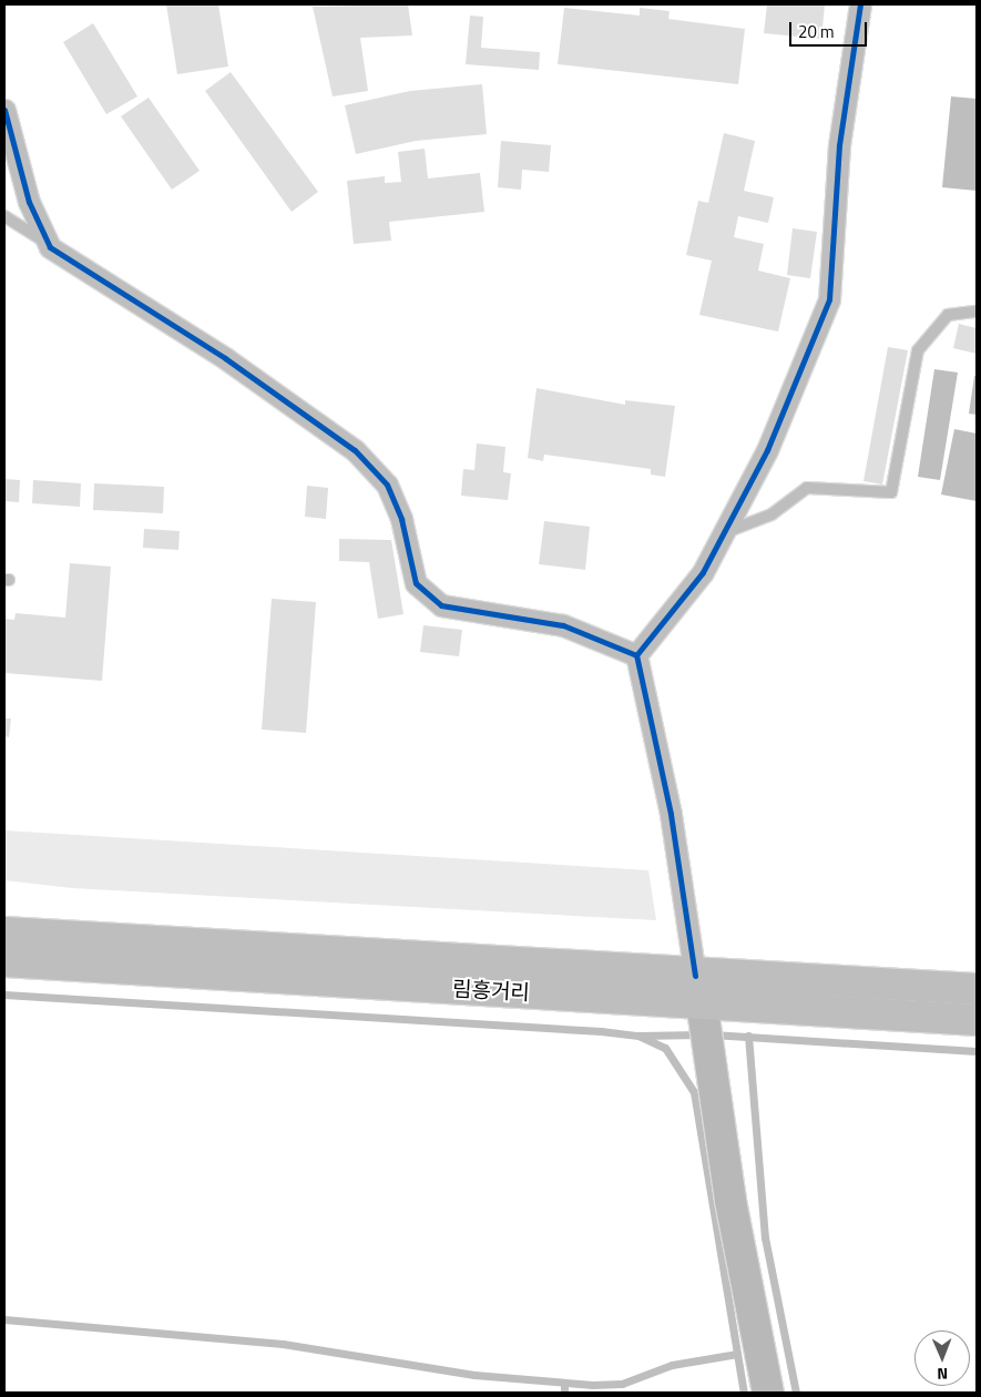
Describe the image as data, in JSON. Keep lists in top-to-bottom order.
{
  "streets": {
    "main road": ["림흥거리"]
  },
  "scale_bar": "20 m",
  "north": "bottom"
}
